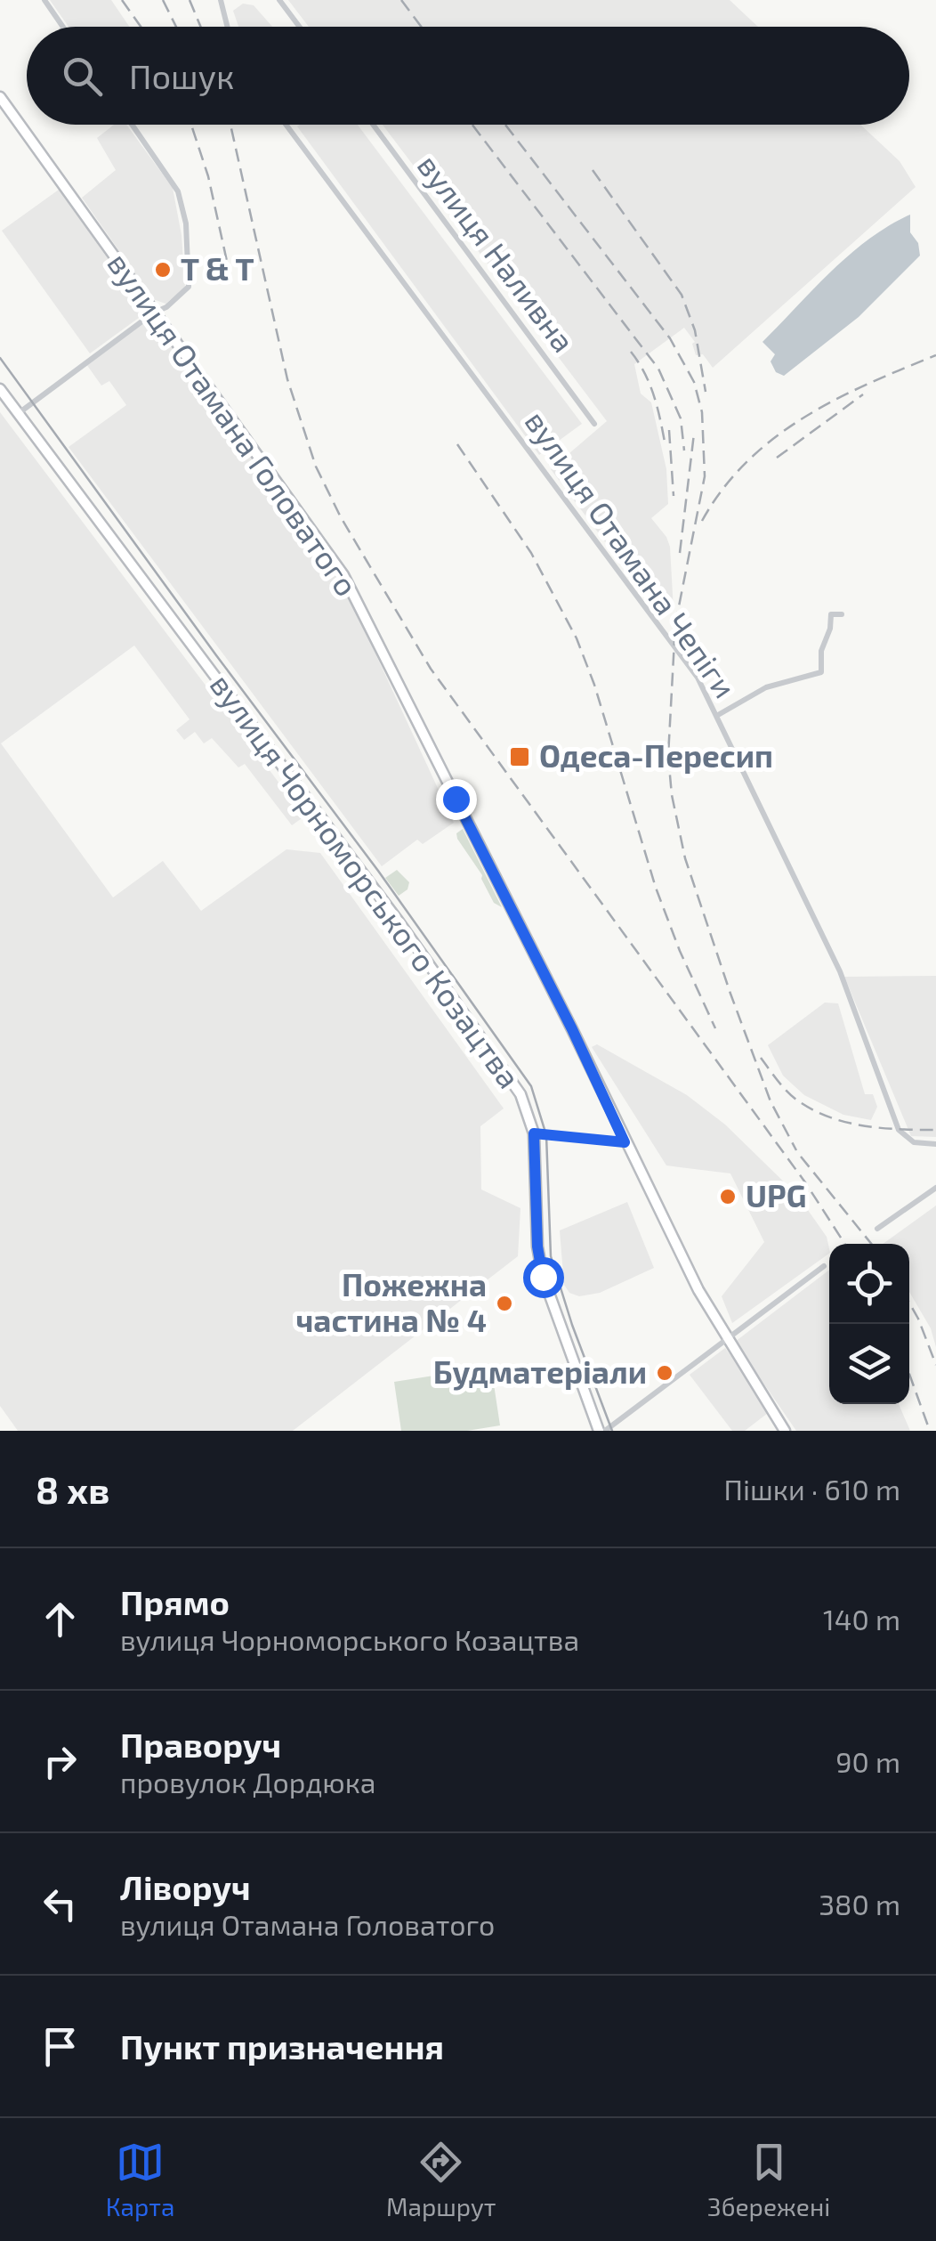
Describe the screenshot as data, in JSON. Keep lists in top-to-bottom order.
{
  "streets": {
    "main road": ["вулиця Отамана Головатого", "вулиця Чорноморського Козацтва"],
    "street": ["вулиця Наливна", "вулиця Отамана Чепіги"]
  },
  "places": {
    "other": [
      "T & T",
      "UPG",
      "Пожежна частина № 4",
      "Будматеріали"
    ],
    "transit": ["Одеса-Пересип"]
  },
  "page": {
    "search": "Пошук",
    "heading": ["8 хв", "Пішки · 610 m"],
    "list": [
      ["Прямо", "вулиця Чорноморського Козацтва", "140 m"],
      ["Праворуч", "провулок Дордюка", "90 m"],
      ["Ліворуч", "вулиця Отамана Головатого", "380 m"],
      "Пункт призначення"
    ],
    "nav": ["Карта", "Маршрут", "Збережені"]
  }
}
